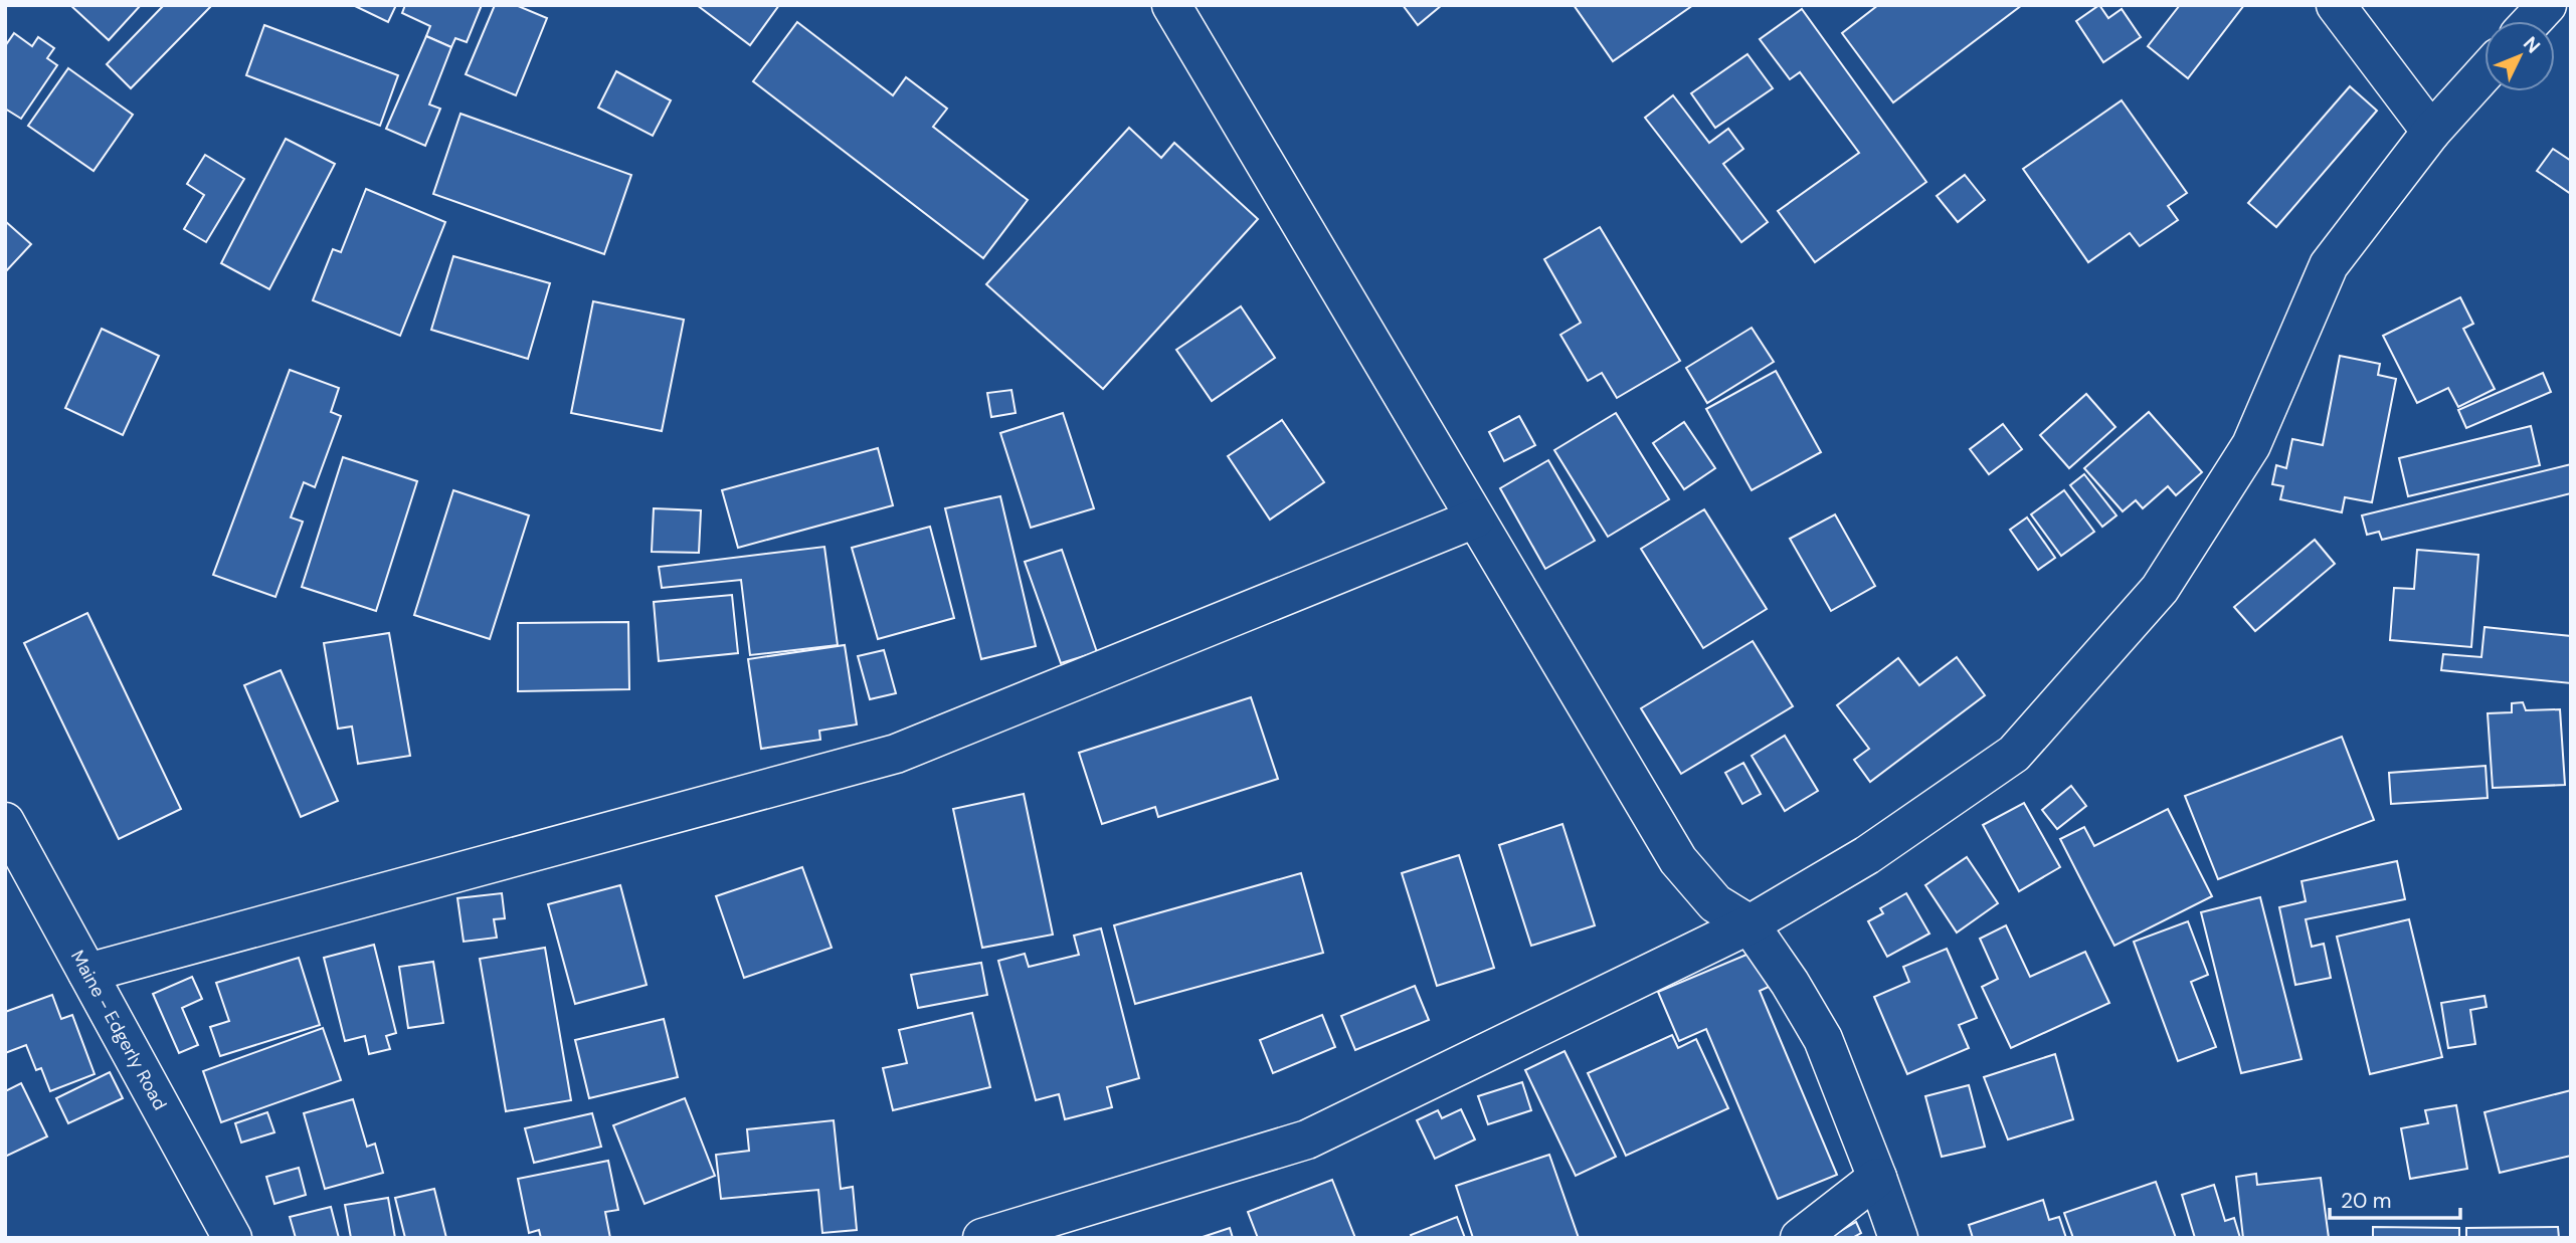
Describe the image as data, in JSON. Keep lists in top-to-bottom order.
{
  "streets": {
    "street": ["Maine - Edgerly Road"]
  },
  "scale_bar": "20 m",
  "north": "top right"
}
